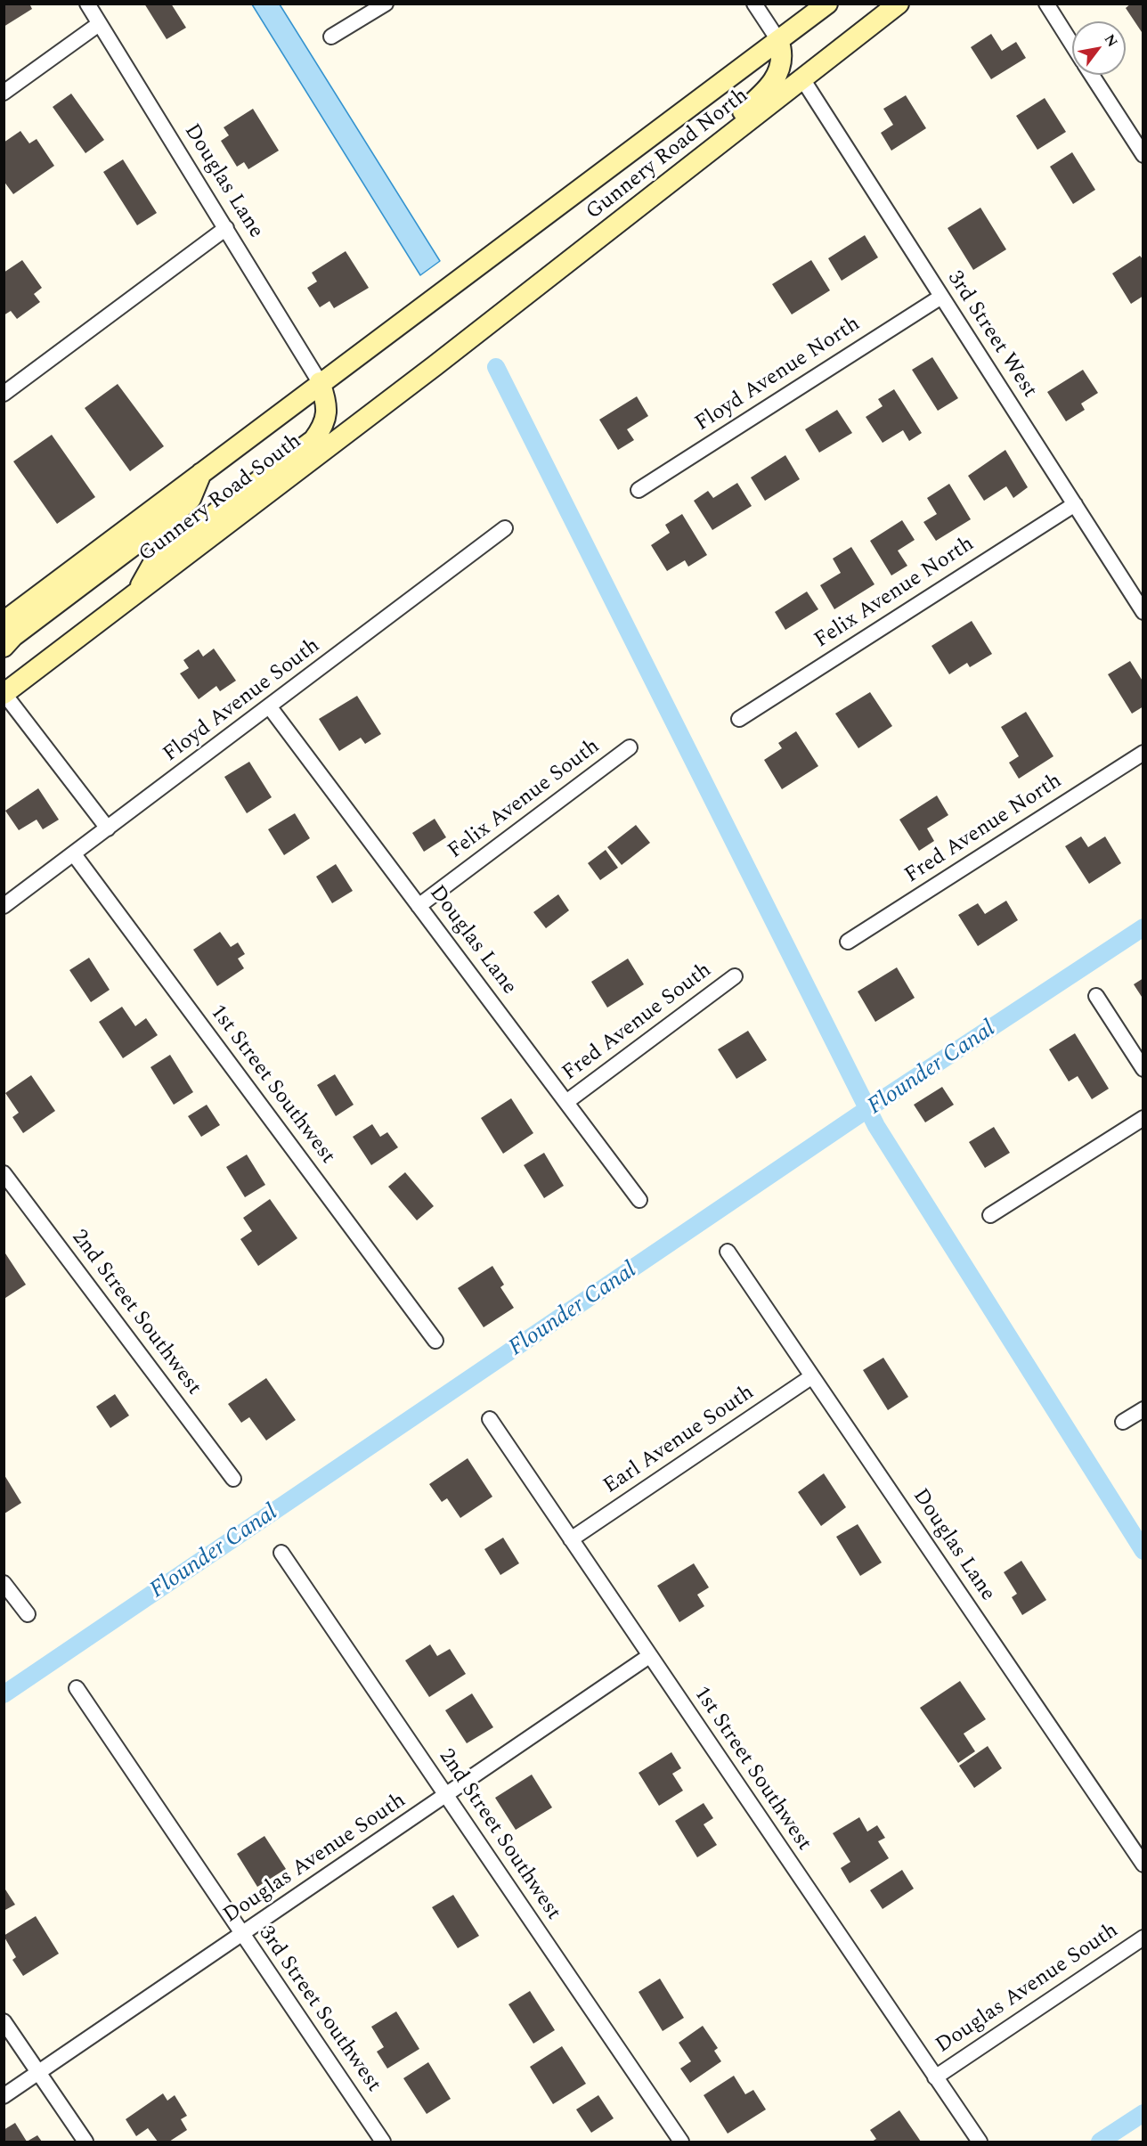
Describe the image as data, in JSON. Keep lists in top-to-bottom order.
{
  "streets": {
    "main road": ["Gunnery Road North", "Gunnery Road South"],
    "street": [
      "Douglas Lane",
      "3rd Street West",
      "Floyd Avenue North",
      "Felix Avenue North",
      "Floyd Avenue South",
      "Felix Avenue South",
      "Fred Avenue North",
      "Fred Avenue South",
      "1st Street Southwest",
      "2nd Street Southwest",
      "Earl Avenue South",
      "Douglas Avenue South",
      "3rd Street Southwest"
    ]
  },
  "crossings": [
    ["Gunnery Road North", "3rd Street West"],
    ["Gunnery Road North", "Gunnery Road South"],
    ["Douglas Lane", "Gunnery Road South"],
    ["Douglas Lane", "Floyd Avenue South"],
    ["Douglas Lane", "Felix Avenue South"],
    ["Douglas Lane", "Fred Avenue South"],
    ["Douglas Lane", "Earl Avenue South"],
    ["3rd Street West", "Floyd Avenue North"],
    ["3rd Street West", "Felix Avenue North"],
    ["Floyd Avenue South", "1st Street Southwest"],
    ["1st Street Southwest", "Earl Avenue South"],
    ["1st Street Southwest", "Douglas Avenue South"],
    ["2nd Street Southwest", "Douglas Avenue South"],
    ["Douglas Avenue South", "3rd Street Southwest"]
  ],
  "water": ["Flounder Canal"],
  "north": "top right"
}
